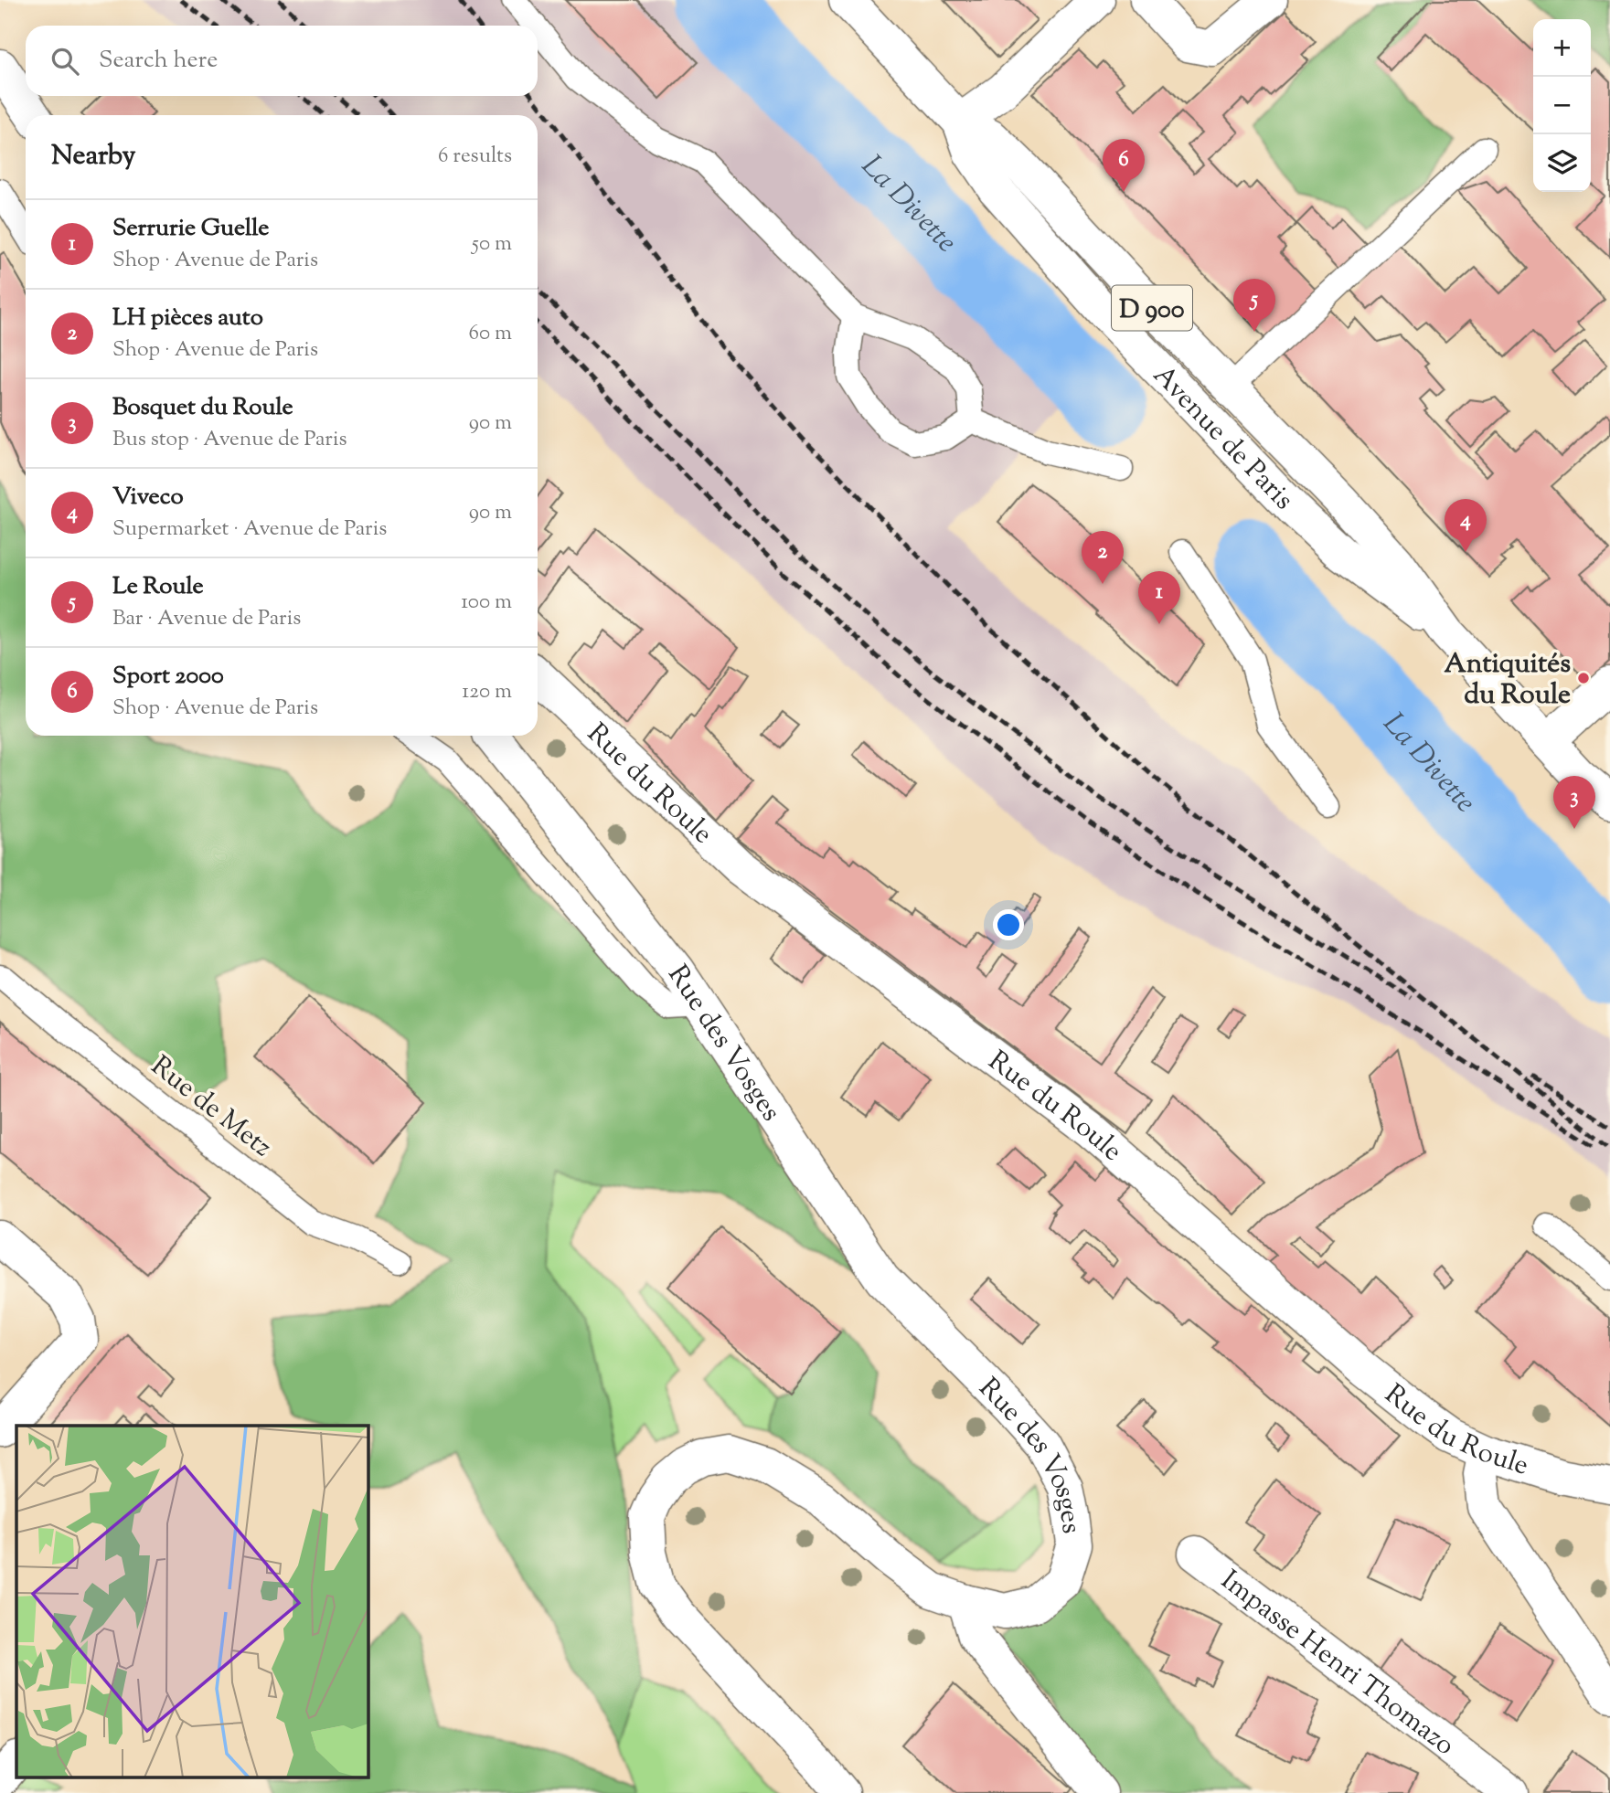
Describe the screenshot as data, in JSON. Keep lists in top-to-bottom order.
{
  "streets": {
    "street": [
      "D 900",
      "Avenue de Paris",
      "Rue du Roule",
      "Rue des Vosges",
      "Impasse Henri Thomazo"
    ],
    "lane": ["Rue de Metz"]
  },
  "water": ["La Divette"],
  "places": ["Antiquités du Roule"],
  "page": {
    "map_buttons": ["+", "−"],
    "search": "Search here",
    "heading": ["Nearby", "6 results"],
    "pins": [
      "6",
      "5",
      "4",
      "2",
      "1",
      "3"
    ],
    "list": [
      {
        "mark": "1",
        "name": "Serrurie Guelle",
        "note": "Shop · Avenue de Paris",
        "value": "50 m"
      },
      {
        "mark": "2",
        "name": "LH pièces auto",
        "note": "Shop · Avenue de Paris",
        "value": "60 m"
      },
      {
        "mark": "3",
        "name": "Bosquet du Roule",
        "note": "Bus stop · Avenue de Paris",
        "value": "90 m"
      },
      {
        "mark": "4",
        "name": "Viveco",
        "note": "Supermarket · Avenue de Paris",
        "value": "90 m"
      },
      {
        "mark": "5",
        "name": "Le Roule",
        "note": "Bar · Avenue de Paris",
        "value": "100 m"
      },
      {
        "mark": "6",
        "name": "Sport 2000",
        "note": "Shop · Avenue de Paris",
        "value": "120 m"
      }
    ]
  }
}
